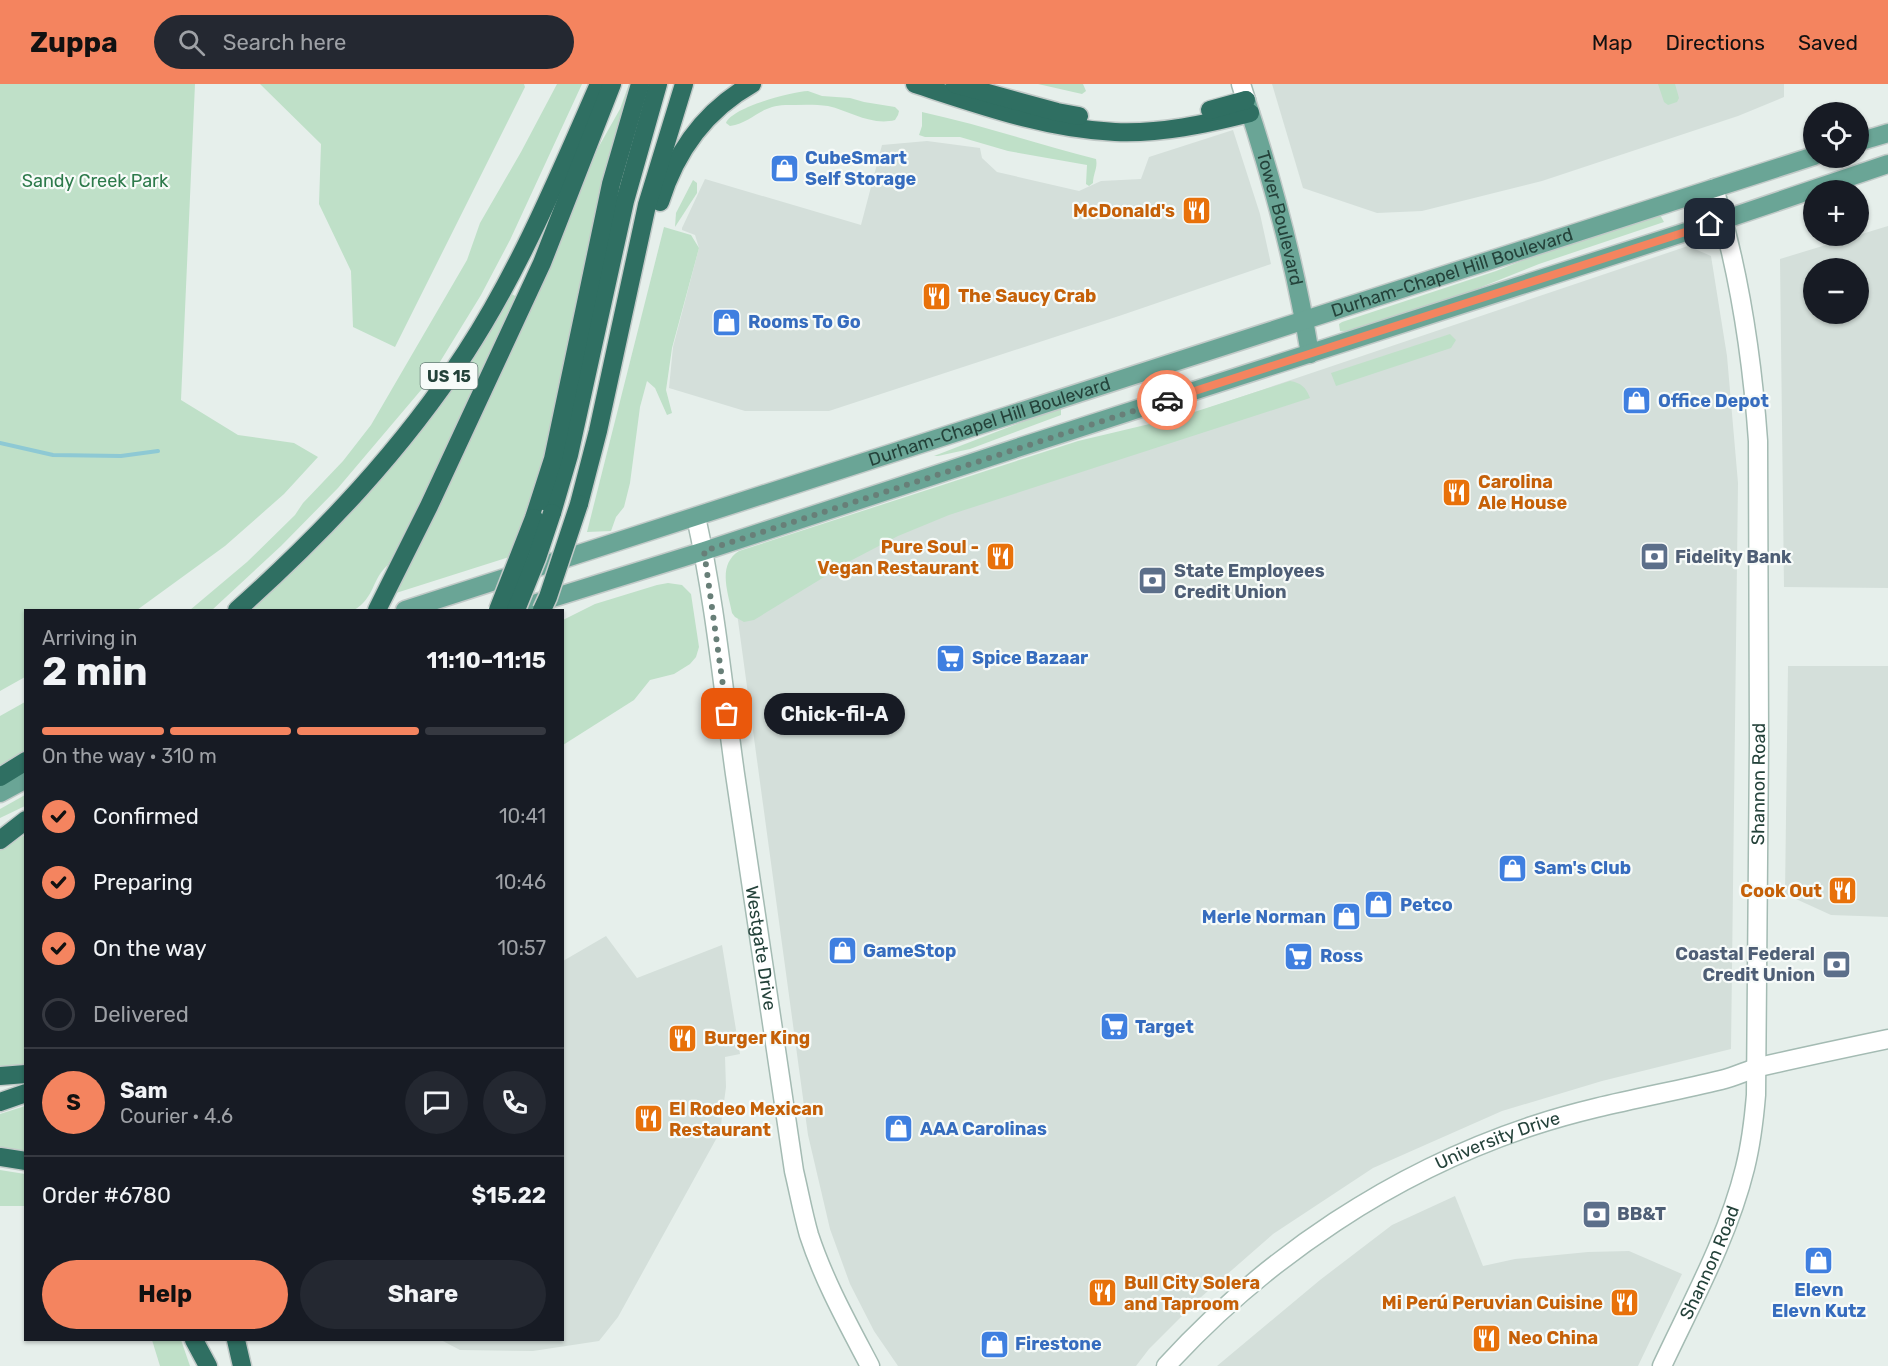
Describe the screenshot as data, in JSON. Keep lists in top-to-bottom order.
{
  "streets": {
    "highway": ["US 15"],
    "main road": ["Tower Boulevard", "Durham-Chapel Hill Boulevard"],
    "street": ["Shannon Road", "Westgate Drive", "University Drive"]
  },
  "crossings": [
    ["Tower Boulevard", "Durham-Chapel Hill Boulevard"],
    ["Durham-Chapel Hill Boulevard", "Shannon Road"],
    ["Durham-Chapel Hill Boulevard", "Westgate Drive"],
    ["Shannon Road", "University Drive"]
  ],
  "parks": ["Sandy Creek Park"],
  "places": {
    "shop": [
      "CubeSmart Self Storage",
      "Rooms To Go",
      "Office Depot",
      "Sam's Club",
      "Petco",
      "Merle Norman",
      "GameStop",
      "AAA Carolinas",
      "Elevn Elevn Kutz",
      "Firestone"
    ],
    "restaurant": [
      "McDonald's",
      "The Saucy Crab",
      "Carolina Ale House",
      "Pure Soul - Vegan Restaurant",
      "Cook Out",
      "Burger King",
      "El Rodeo Mexican Restaurant",
      "Bull City Solera and Taproom",
      "Mi Perú Peruvian Cuisine",
      "Neo China"
    ],
    "bank": [
      "Fidelity Bank",
      "State Employees Credit Union",
      "Coastal Federal Credit Union",
      "BB&T"
    ],
    "supermarket": ["Spice Bazaar", "Ross", "Target"],
    "other": ["Chick-fil-A"]
  },
  "page": {
    "header": "Zuppa",
    "search": "Search here",
    "nav": ["Map", "Directions", "Saved"],
    "map_buttons": ["+", "−"],
    "heading": ["2 min", "Arriving in", "11:10–11:15"],
    "panel": [
      "Sam",
      "Courier · 4.6",
      "Order #6780",
      "$15.22"
    ],
    "bubble": "Chick-fil-A",
    "bar": "On the way · 310 m",
    "list": [
      ["Confirmed", "10:41"],
      ["Preparing", "10:46"],
      ["On the way", "10:57"],
      "Delivered"
    ],
    "round": "S",
    "buttons": ["Help", "Share"]
  }
}
